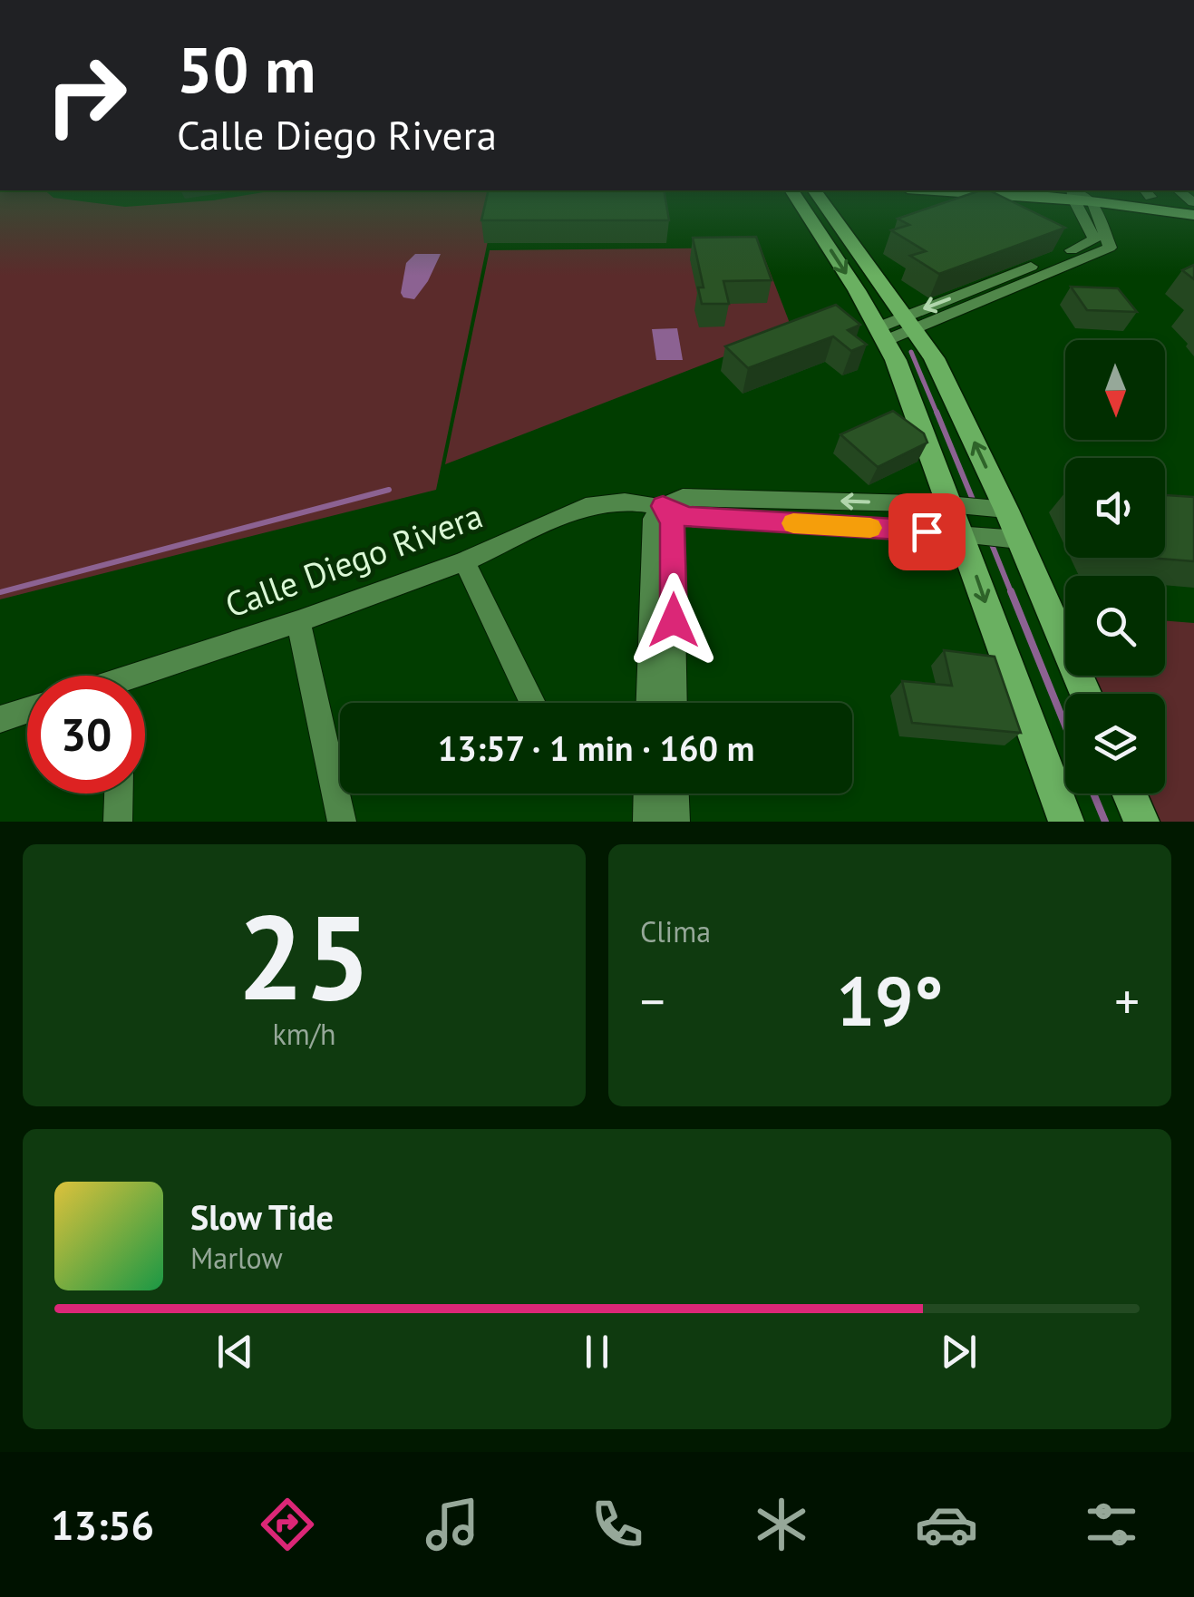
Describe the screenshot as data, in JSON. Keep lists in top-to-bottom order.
{
  "streets": {
    "street": ["Calle Diego Rivera"]
  },
  "north": "bottom",
  "page": {
    "turn": ["50 m", "Calle Diego Rivera"],
    "limit": "30",
    "trip": "13:57 · 1 min · 160 m",
    "tile": [
      ["25", "km/h"],
      "Clima"
    ],
    "heat": ["−", "19°", "+"],
    "song": ["Slow Tide", "Marlow"],
    "tabs": "13:56"
  }
}
